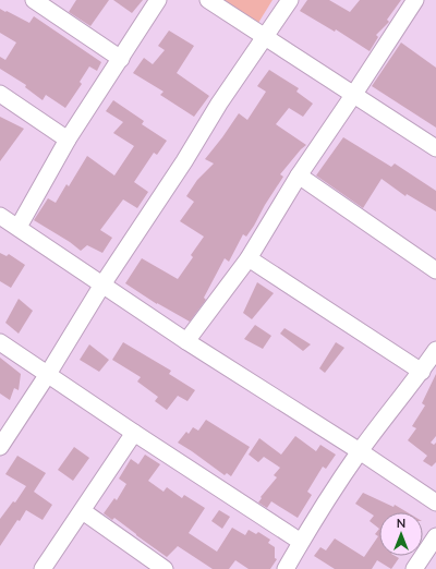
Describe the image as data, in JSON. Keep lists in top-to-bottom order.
{
  "north": "top"
}
